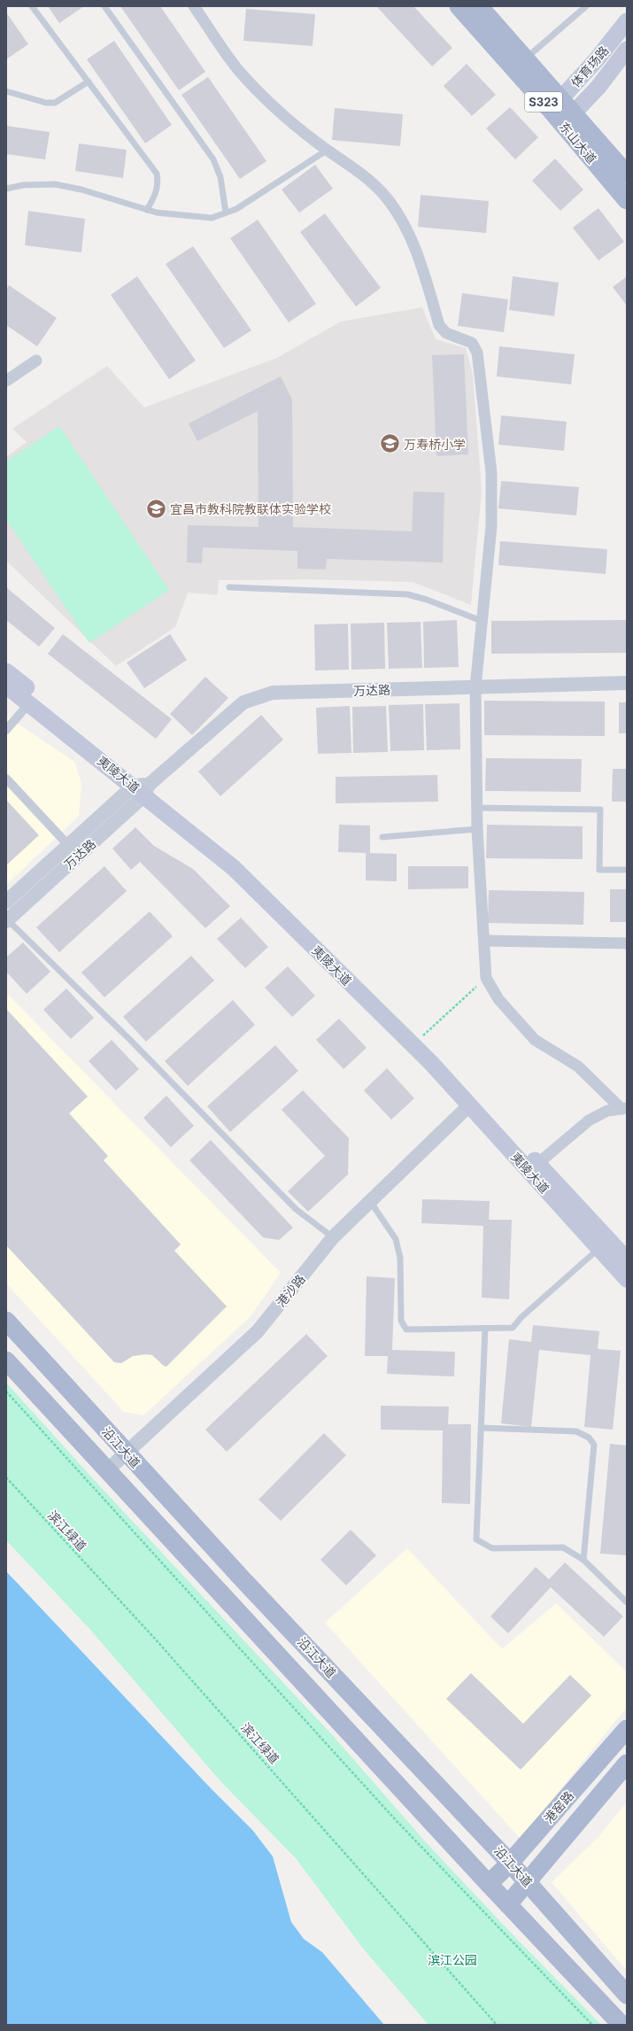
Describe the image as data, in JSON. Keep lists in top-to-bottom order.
{
  "streets": {
    "main road": [
      "体育场路",
      "S323",
      "东山大道",
      "夷陵大道",
      "沿江大道",
      "港窑路"
    ],
    "street": ["万达路", "港沙路"],
    "path": ["滨江绿道"]
  },
  "crossings": [
    ["体育场路", "东山大道"],
    ["万达路", "夷陵大道"],
    ["夷陵大道", "港沙路"],
    ["港沙路", "沿江大道"],
    ["沿江大道", "港窑路"]
  ],
  "parks": ["滨江公园"],
  "places": {
    "school or university": ["万寿桥小学", "宜昌市教科院教联体实验学校"]
  }
}
